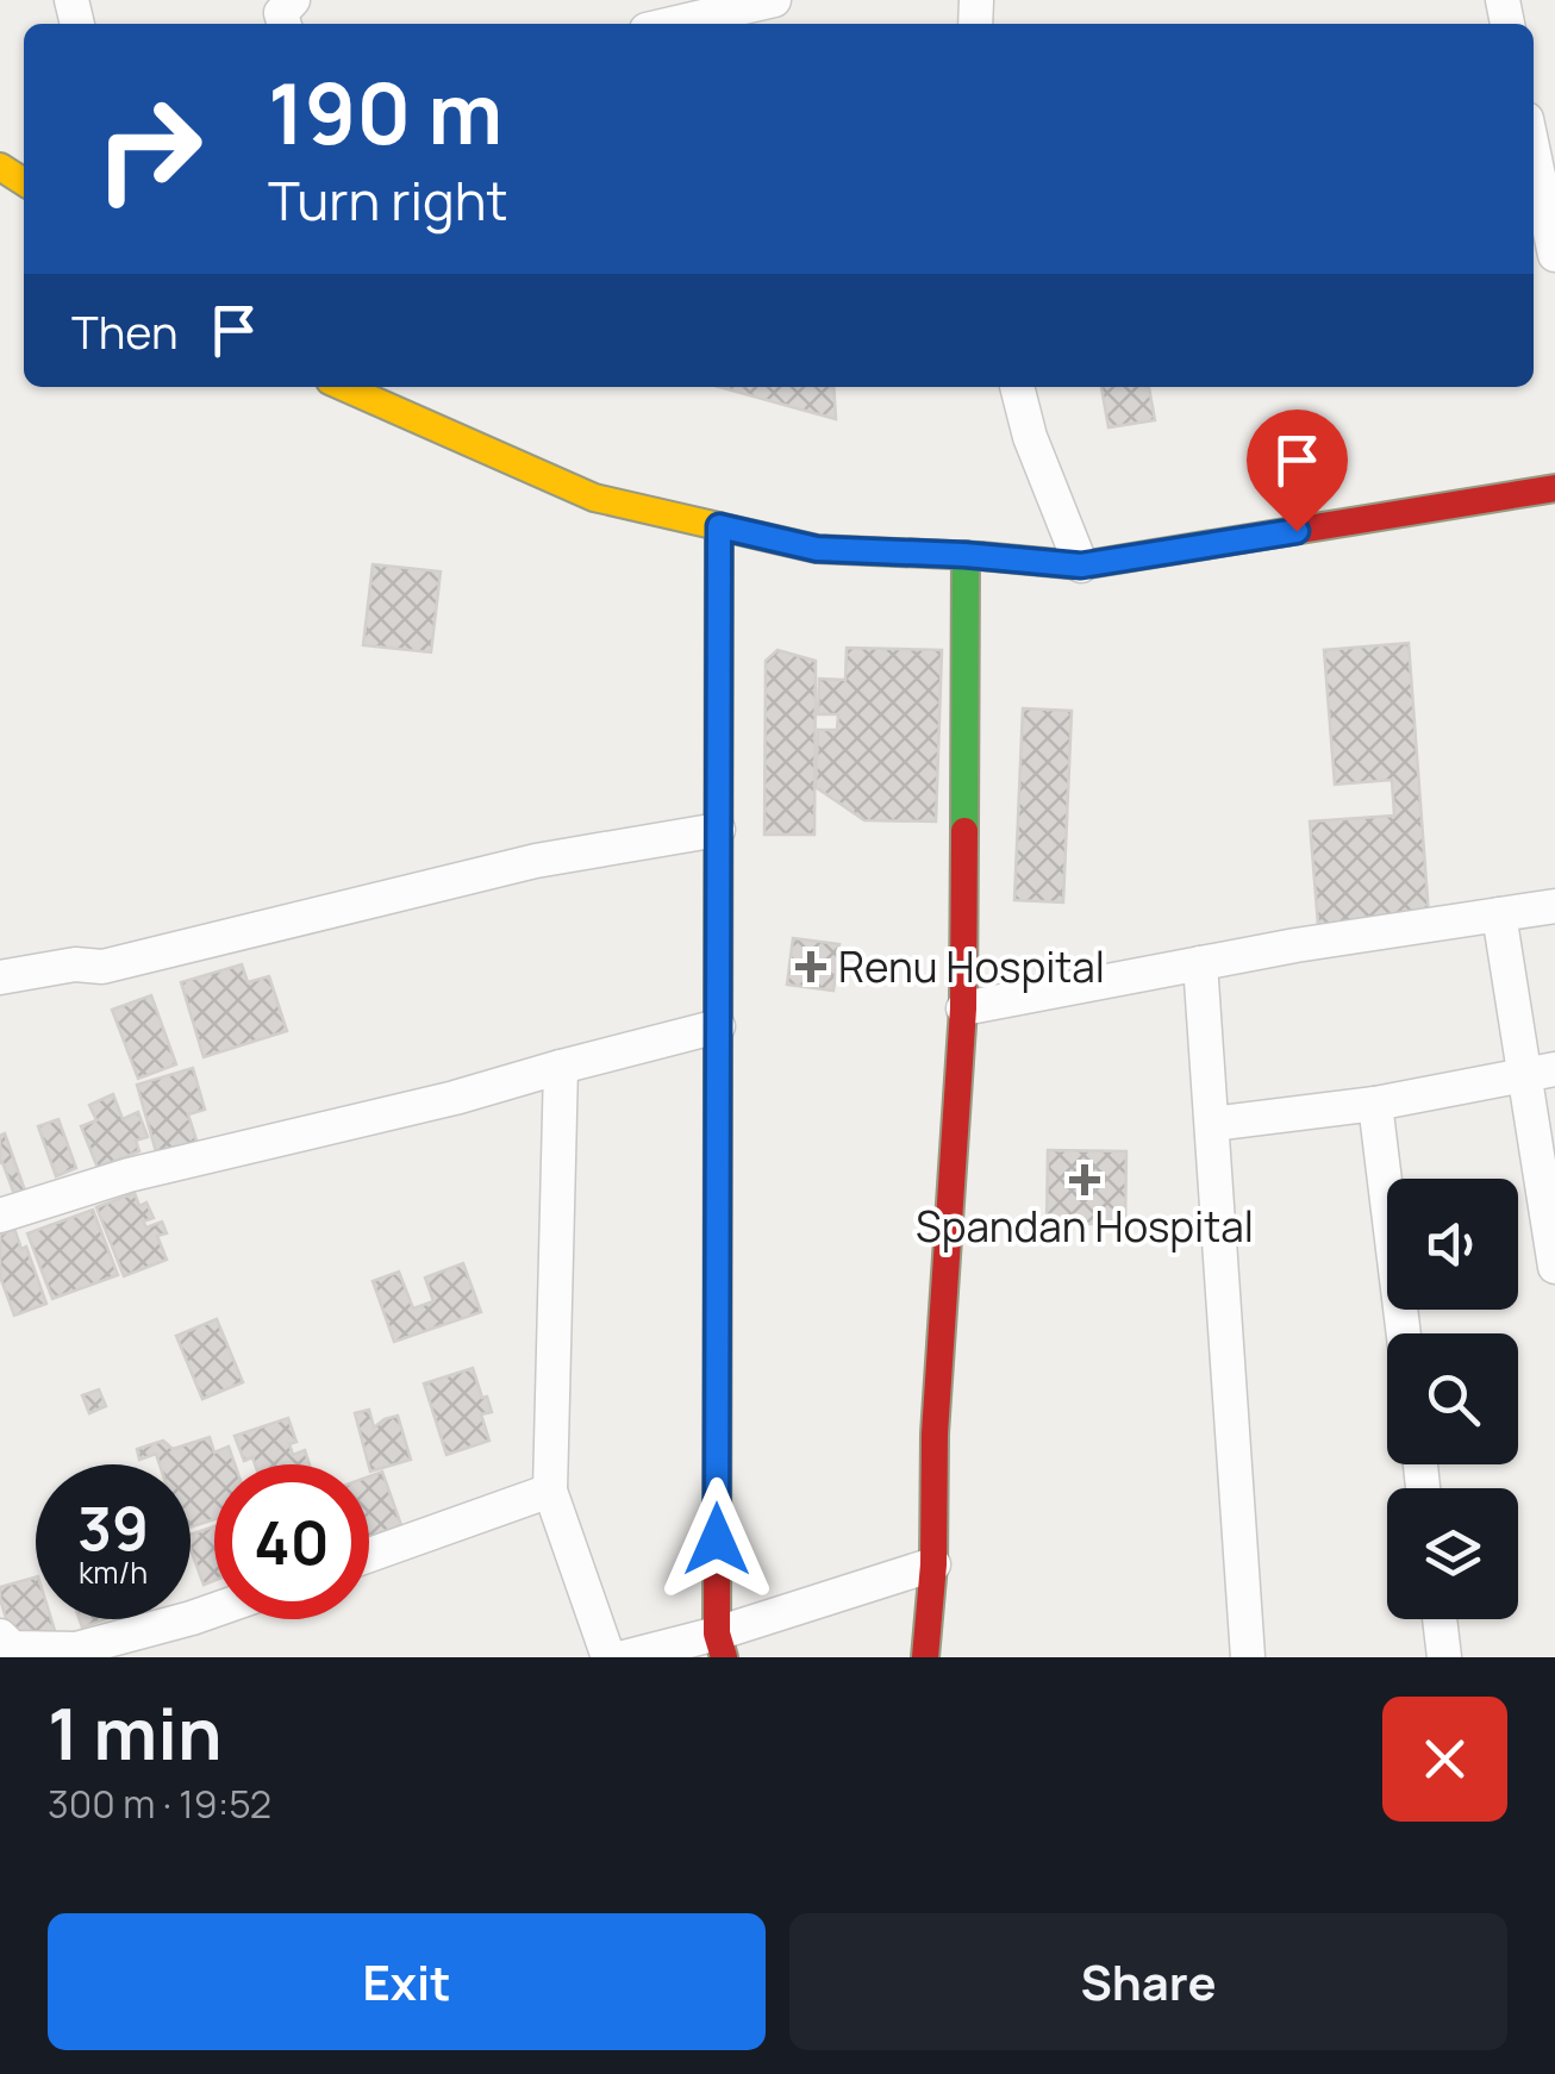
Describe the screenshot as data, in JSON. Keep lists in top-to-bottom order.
{
  "places": {
    "health": ["Renu Hospital", "Spandan Hospital"]
  },
  "page": {
    "turn": ["190 m", "Turn right"],
    "then": "Then",
    "speed": "39 km/h",
    "limit": "40",
    "heading": ["1 min", "300 m · 19:52"],
    "buttons": ["Exit", "Share"]
  }
}
